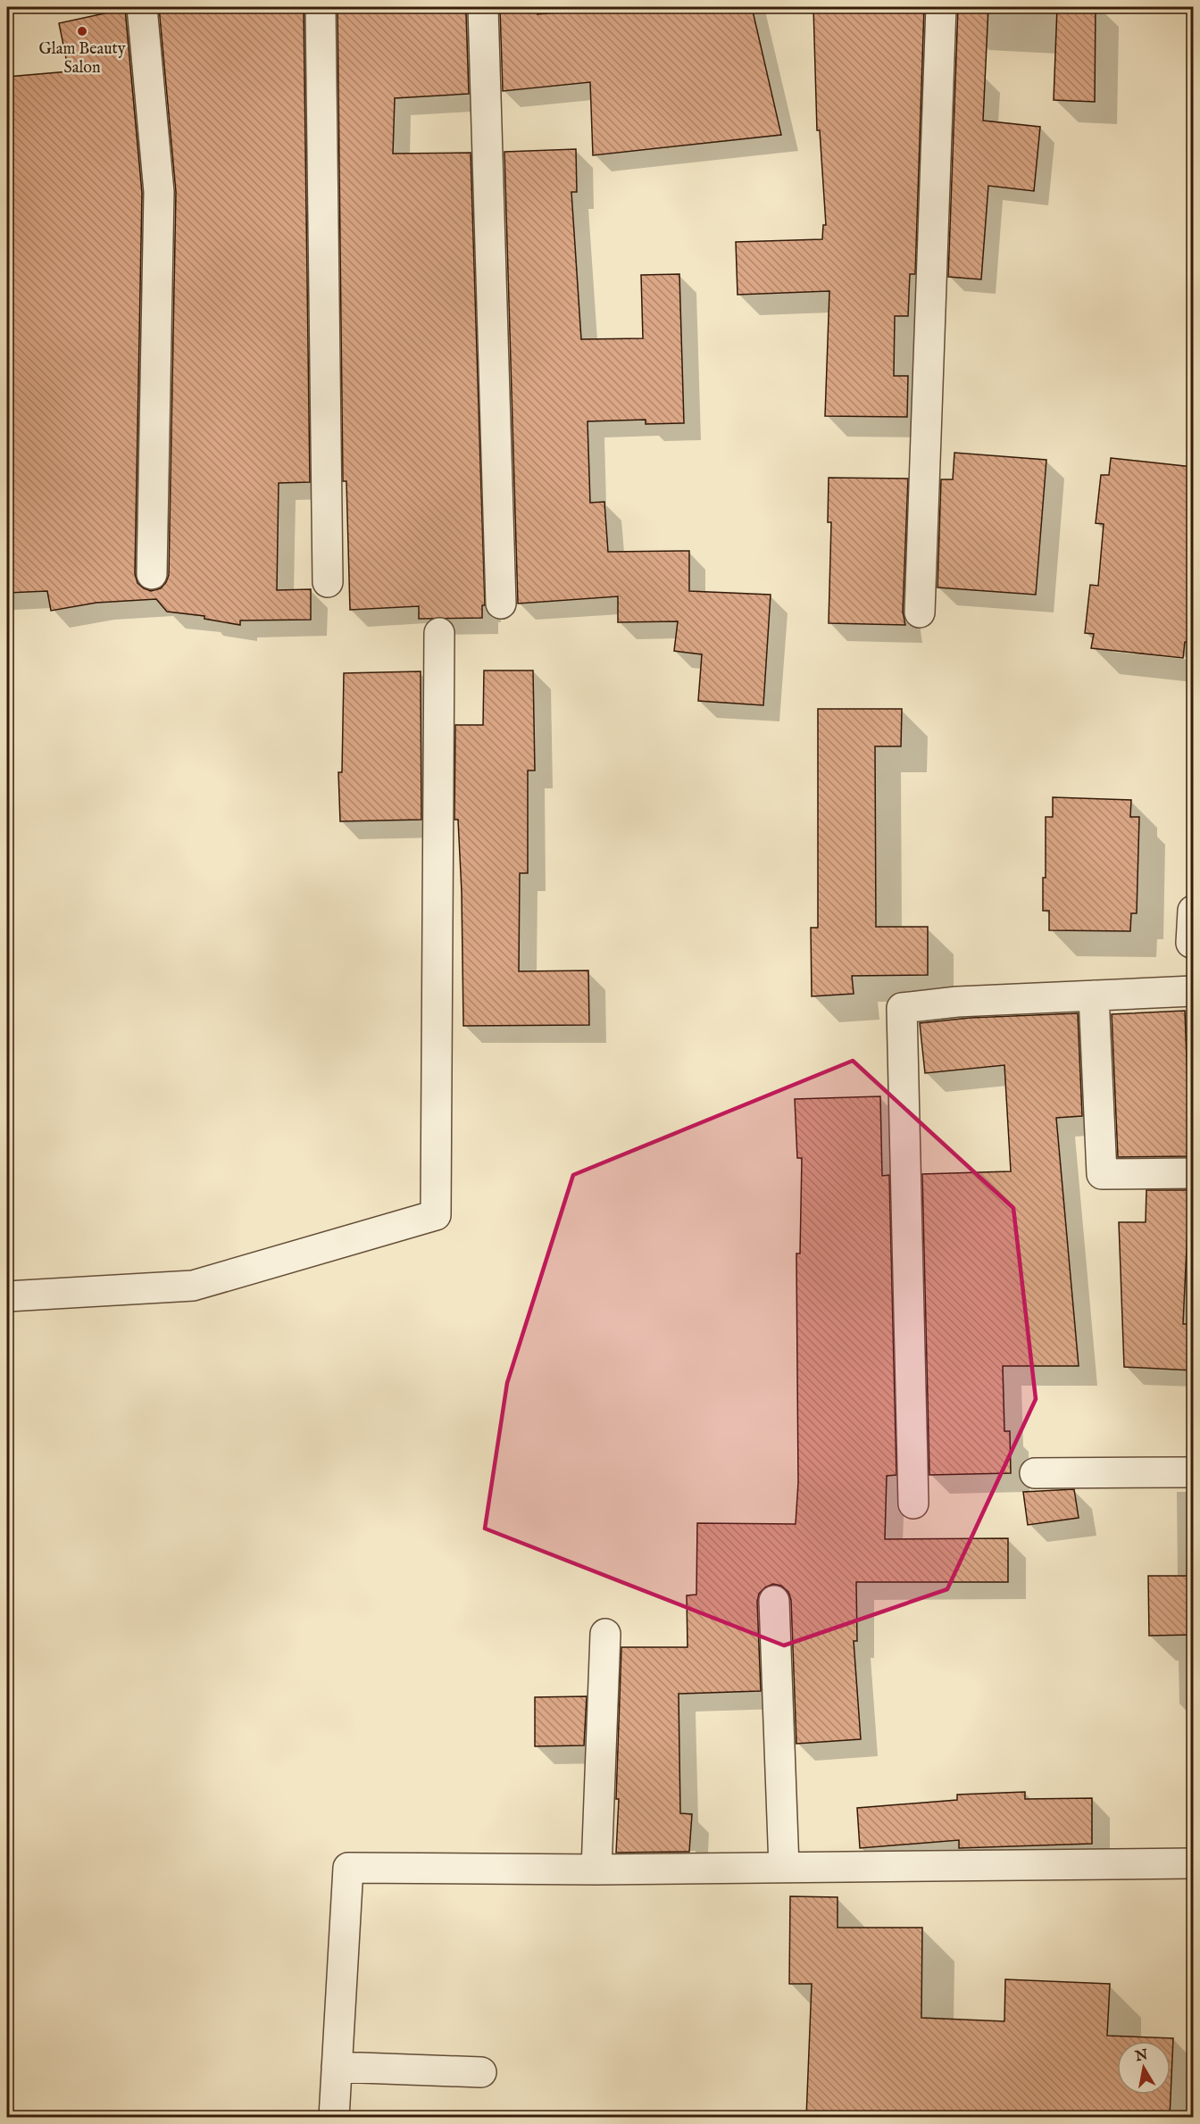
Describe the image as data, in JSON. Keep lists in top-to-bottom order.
{
  "places": ["Glam Beauty Salon"],
  "north": "top"
}
